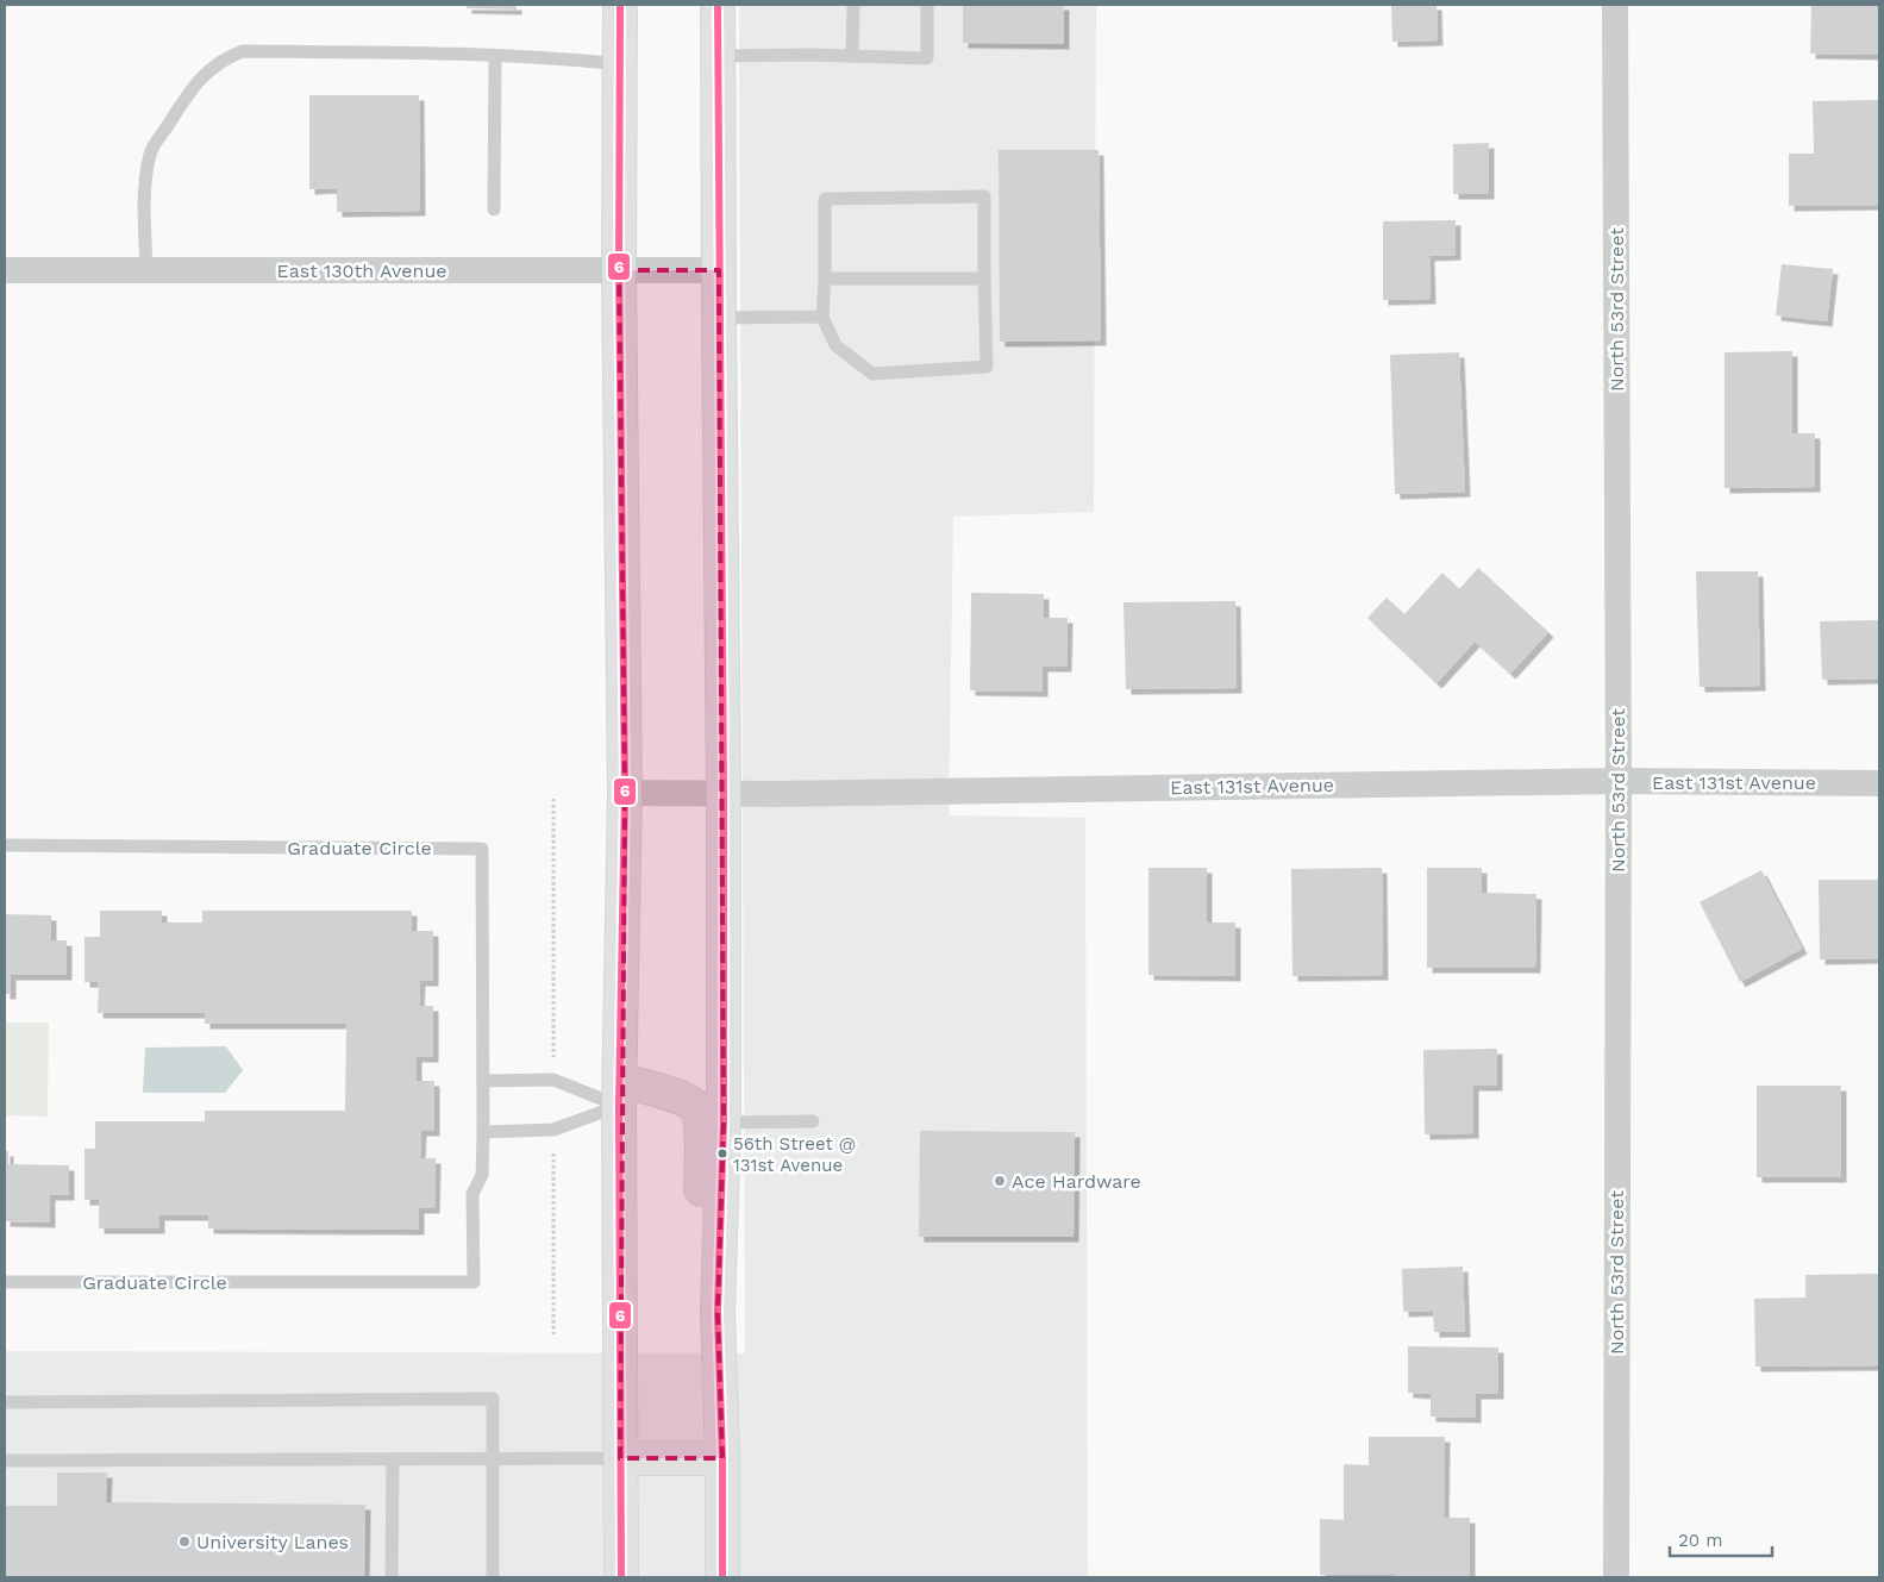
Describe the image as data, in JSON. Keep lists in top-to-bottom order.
{
  "streets": {
    "street": ["East 130th Avenue", "North 53rd Street", "East 131st Avenue"],
    "lane": ["Graduate Circle"]
  },
  "crossings": [
    ["North 53rd Street", "East 131st Avenue"]
  ],
  "places": ["56th Street @ 131st Avenue", "Ace Hardware", "University Lanes"],
  "lines": ["transit line 6"],
  "scale_bar": "20 m"
}
